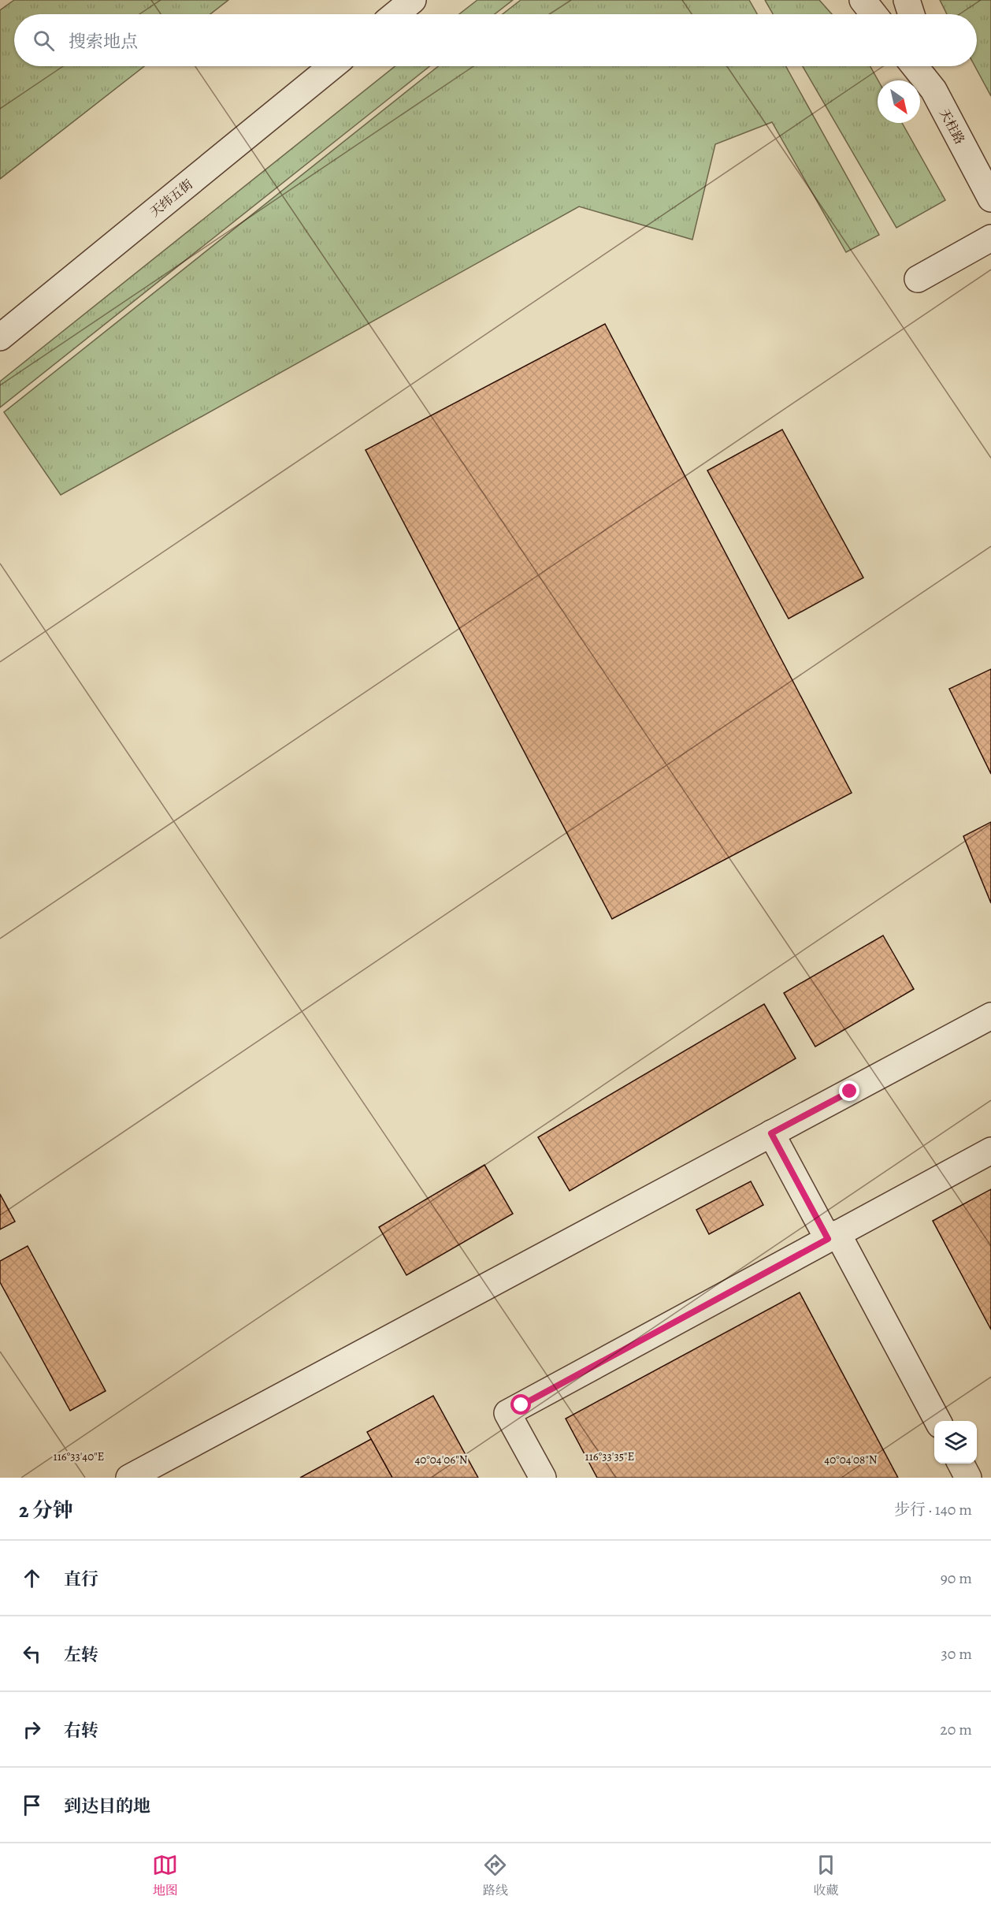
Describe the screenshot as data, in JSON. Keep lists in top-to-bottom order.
{
  "streets": {
    "street": ["天柱路", "天纬五街"]
  },
  "north": "bottom right",
  "page": {
    "search": "搜索地点",
    "heading": ["2 分钟", "步行 · 140 m"],
    "list": [
      ["直行", "90 m"],
      ["左转", "30 m"],
      ["右转", "20 m"],
      "到达目的地"
    ],
    "nav": ["地图", "路线", "收藏"]
  },
  "coordinates": [
    "116°33'40\"E",
    "116°33'35\"E",
    "40°04'06\"N",
    "40°04'08\"N"
  ]
}
